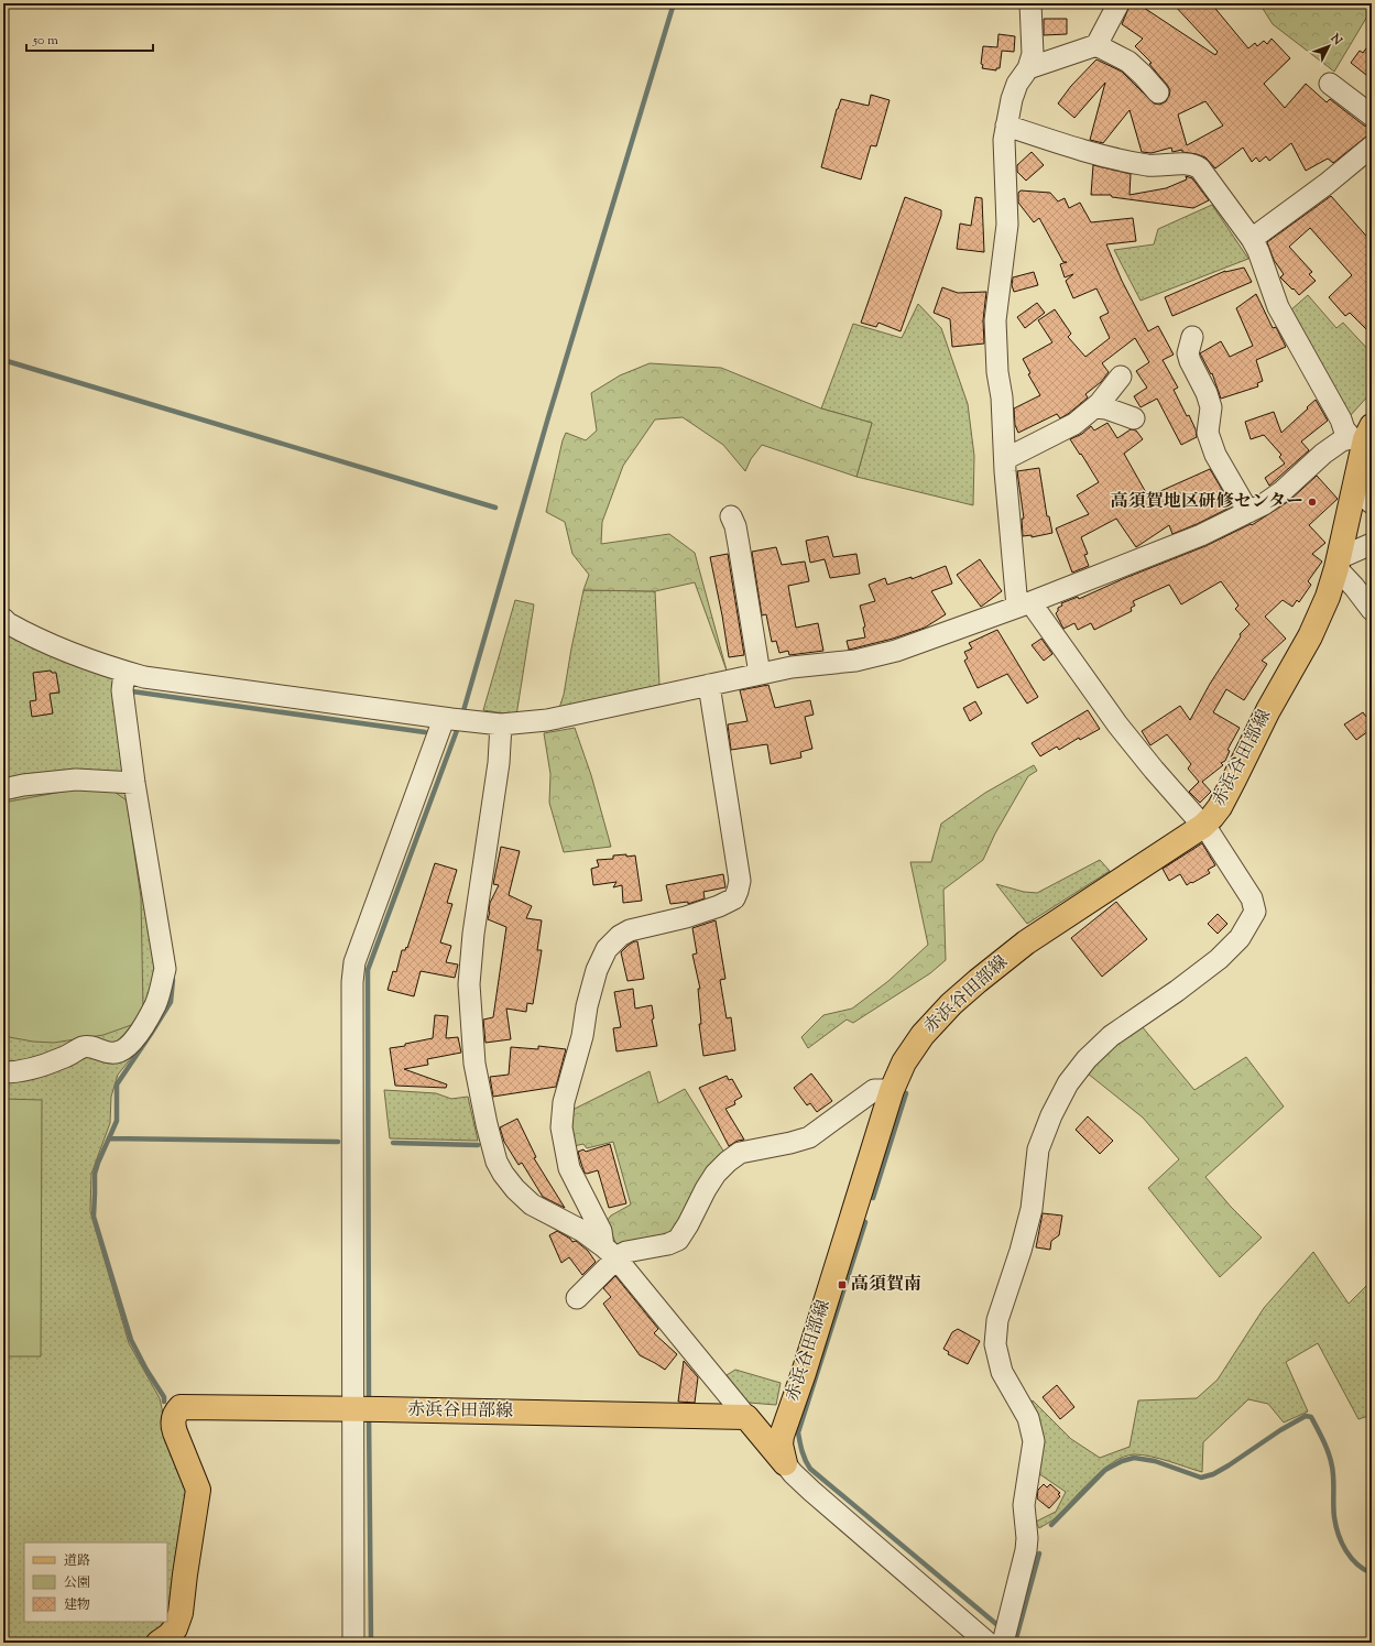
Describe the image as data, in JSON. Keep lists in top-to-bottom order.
{
  "streets": {
    "main road": ["赤浜谷田部線"]
  },
  "places": {
    "other": ["高須賀地区研修センター"],
    "transit": ["高須賀南"]
  },
  "legend": ["道路", "公園", "建物"],
  "scale_bar": "50 m",
  "north": "top right"
}
